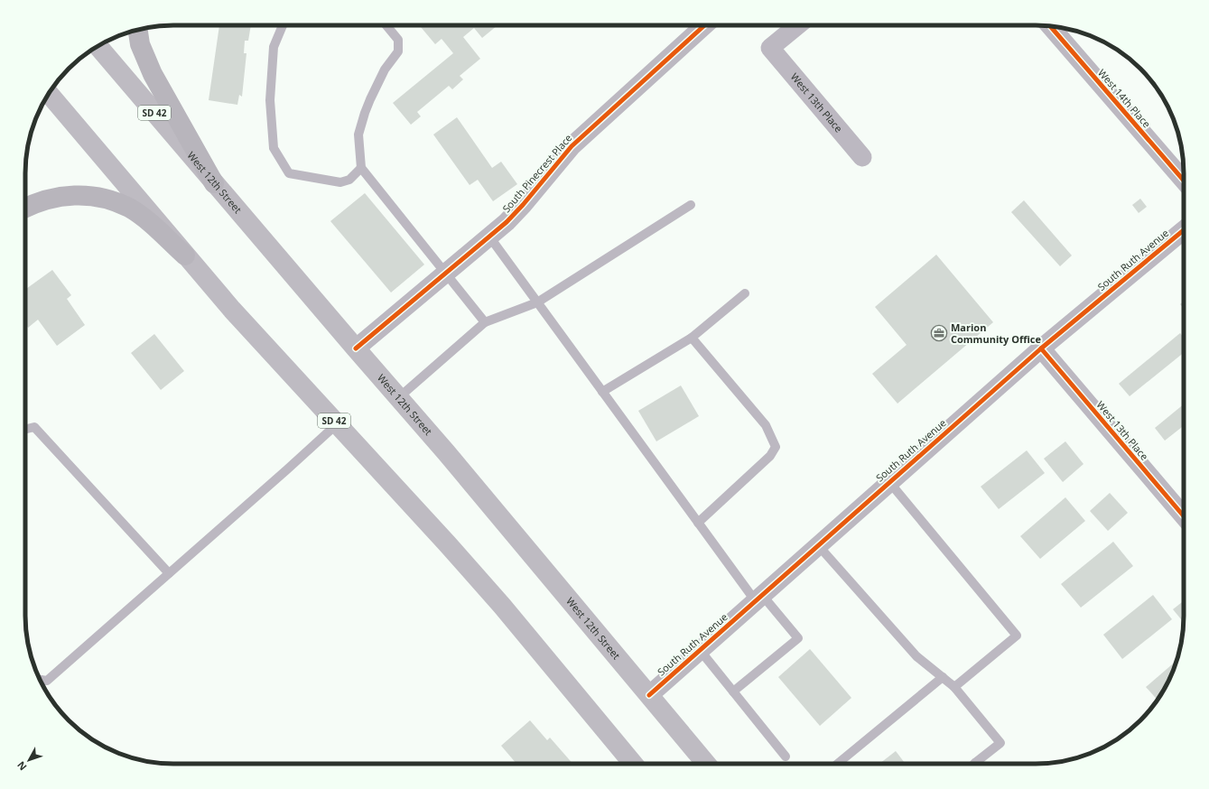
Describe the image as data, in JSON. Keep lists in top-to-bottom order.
{
  "streets": {
    "main road": ["SD 42", "West 12th Street"],
    "street": [
      "West 14th Place",
      "West 13th Place",
      "South Pinecrest Place",
      "South Ruth Avenue"
    ]
  },
  "crossings": [
    ["West 13th Place", "South Ruth Avenue"],
    ["South Pinecrest Place", "West 12th Street"],
    ["West 12th Street", "South Ruth Avenue"]
  ],
  "places": {
    "office": ["Marion Community Office"]
  },
  "north": "bottom left"
}
